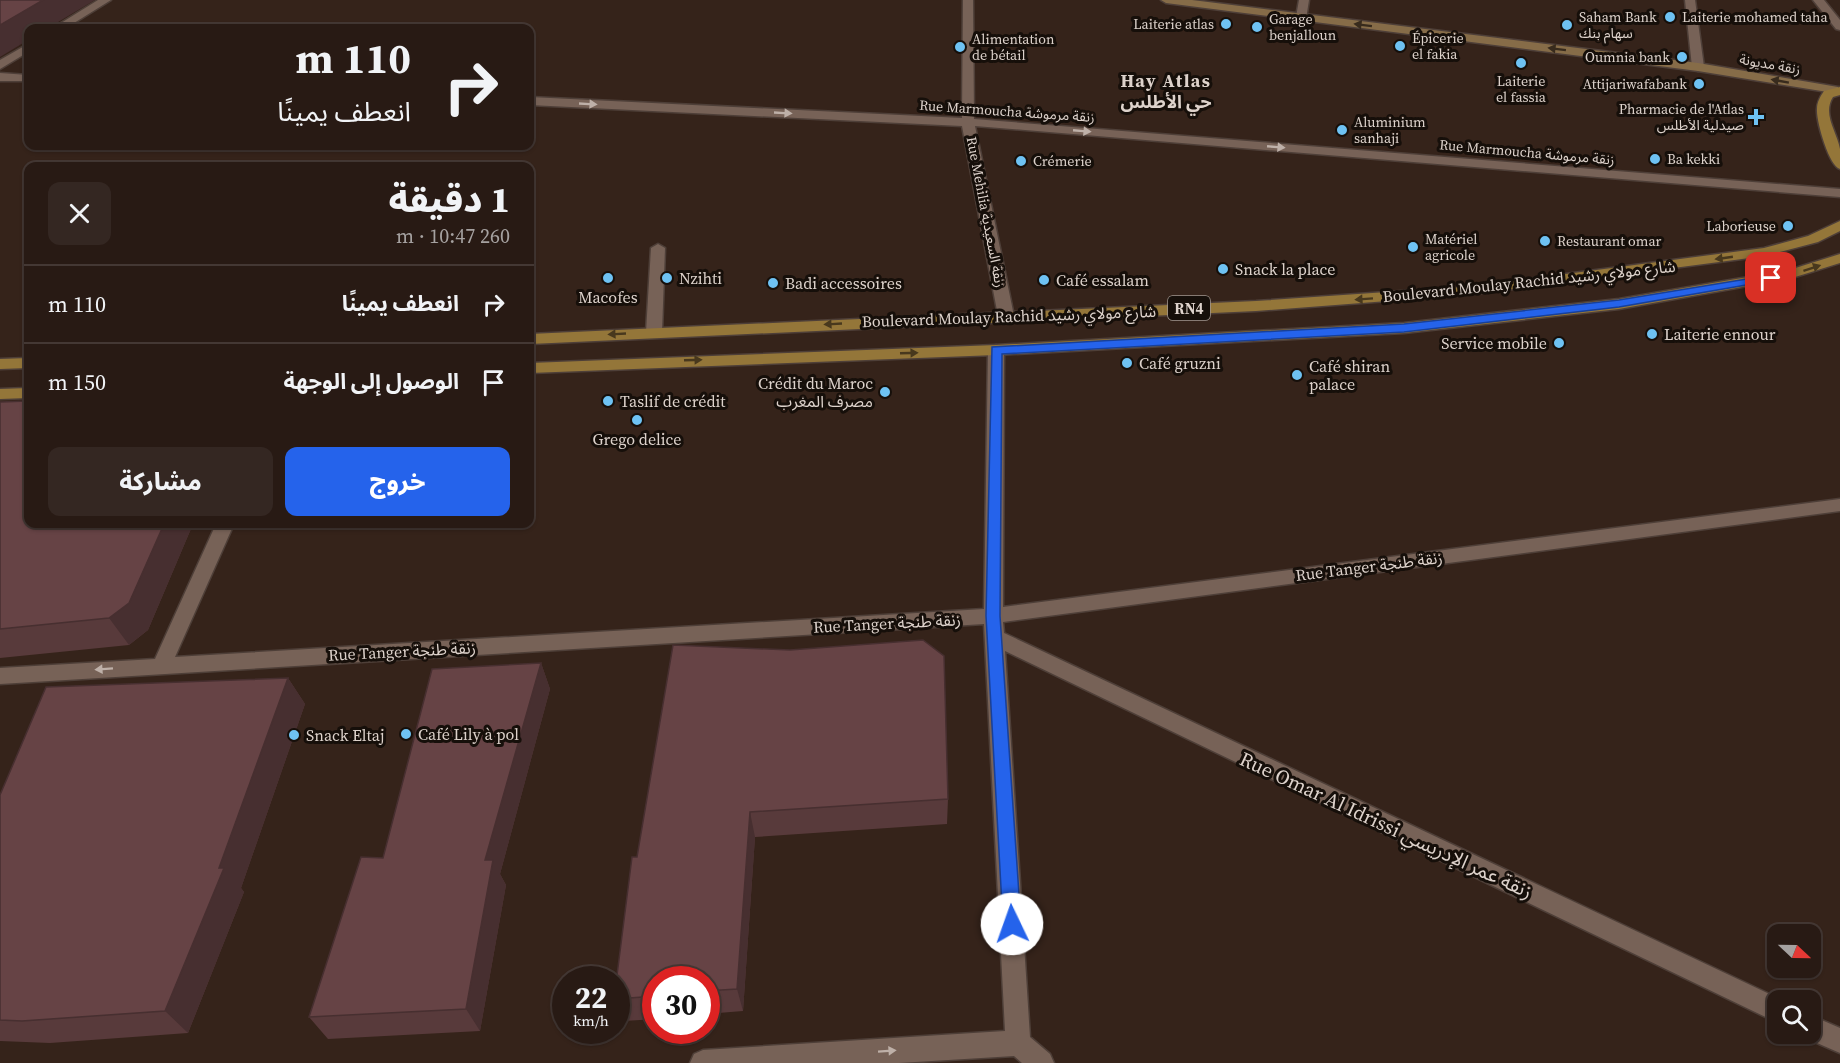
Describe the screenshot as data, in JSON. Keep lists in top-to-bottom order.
{
  "streets": {
    "main road": ["Boulevard Moulay Rachid شارع مولاي رشيد", "RN4"],
    "street": [
      "زنقة مديونة",
      "Rue Marmoucha زنقة مرموشة",
      "Rue Mehilia زنقة السعيدية",
      "Rue Tanger زنقة طنجة",
      "Rue Omar Al Idrissi زنقة عمر الإدريسي"
    ]
  },
  "crossings": [
    ["Rue Marmoucha زنقة مرموشة", "Rue Mehilia زنقة السعيدية"],
    ["Rue Mehilia زنقة السعيدية", "Boulevard Moulay Rachid شارع مولاي رشيد"]
  ],
  "one_way": ["زنقة مديونة", "Rue Marmoucha زنقة مرموشة"],
  "districts": ["Hay Atlas حي الأطلس"],
  "places": {
    "other": [
      "Laiterie mohamed taha",
      "Laiterie atlas",
      "Saham Bank سهام بنك",
      "Garage benjalloun",
      "Épicerie el fakia",
      "Alimentation de bétail",
      "Oumnia bank",
      "Laiterie el fassia",
      "Attijariwafabank",
      "Aluminium sanhaji",
      "Ba kekki",
      "Crémerie",
      "Laborieuse",
      "Restaurant omar",
      "Matériel agricole",
      "Snack la place",
      "Macofes",
      "Nzihti",
      "Café essalam",
      "Badi accessoires",
      "Laiterie ennour",
      "Service mobile",
      "Café gruzni",
      "Café shiran palace",
      "Crédit du Maroc مصرف المغرب",
      "Taslif de crédit",
      "Grego delice",
      "Café Lily à pol",
      "Snack Eltaj"
    ],
    "health": ["Pharmacie de l'Atlas صيدلية الأطلس"]
  },
  "north": "right",
  "page": {
    "turn": ["110 m", "انعطف يمينًا"],
    "heading": ["1 دقيقة", "260 m · 10:47"],
    "list": [
      {
        "name": "انعطف يمينًا",
        "value": "110 m"
      },
      {
        "name": "الوصول إلى الوجهة",
        "value": "150 m"
      }
    ],
    "buttons": ["خروج", "مشاركة"],
    "speed": "22 km/h",
    "limit": "30"
  }
}
